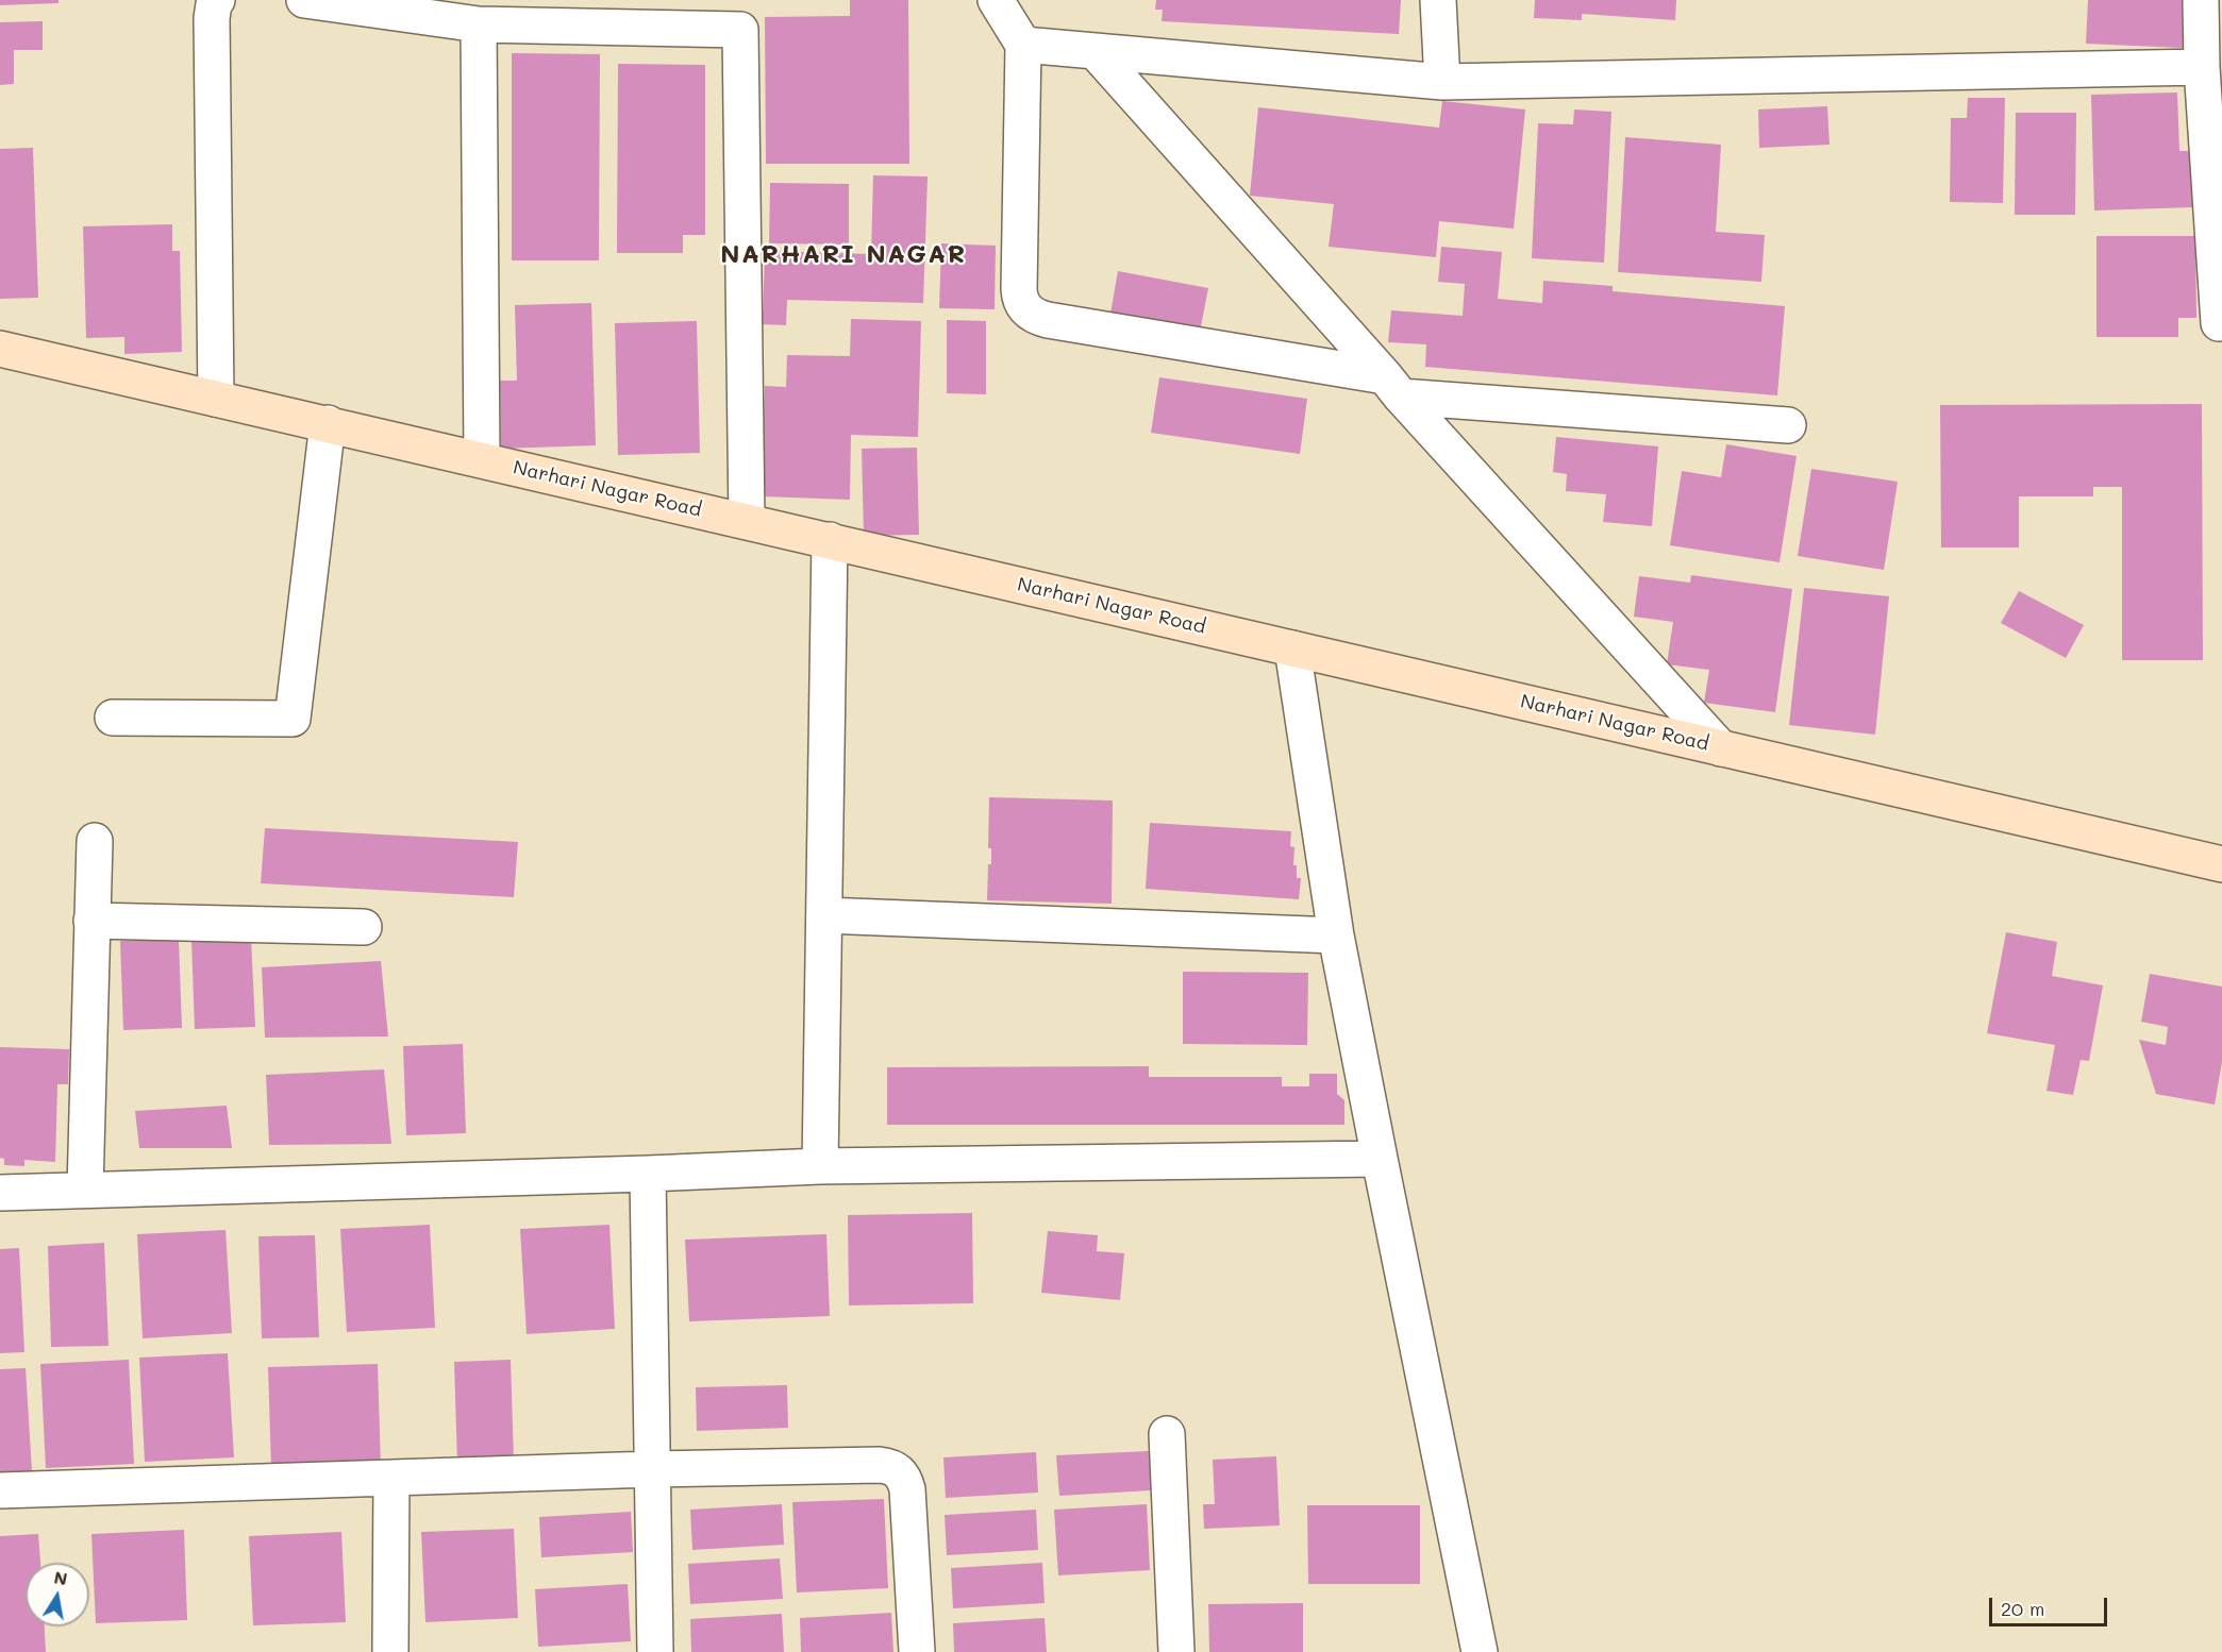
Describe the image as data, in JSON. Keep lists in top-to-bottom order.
{
  "streets": {
    "street": ["Narhari Nagar Road"]
  },
  "districts": ["NARHARI NAGAR"],
  "scale_bar": "20 m",
  "north": "top"
}
